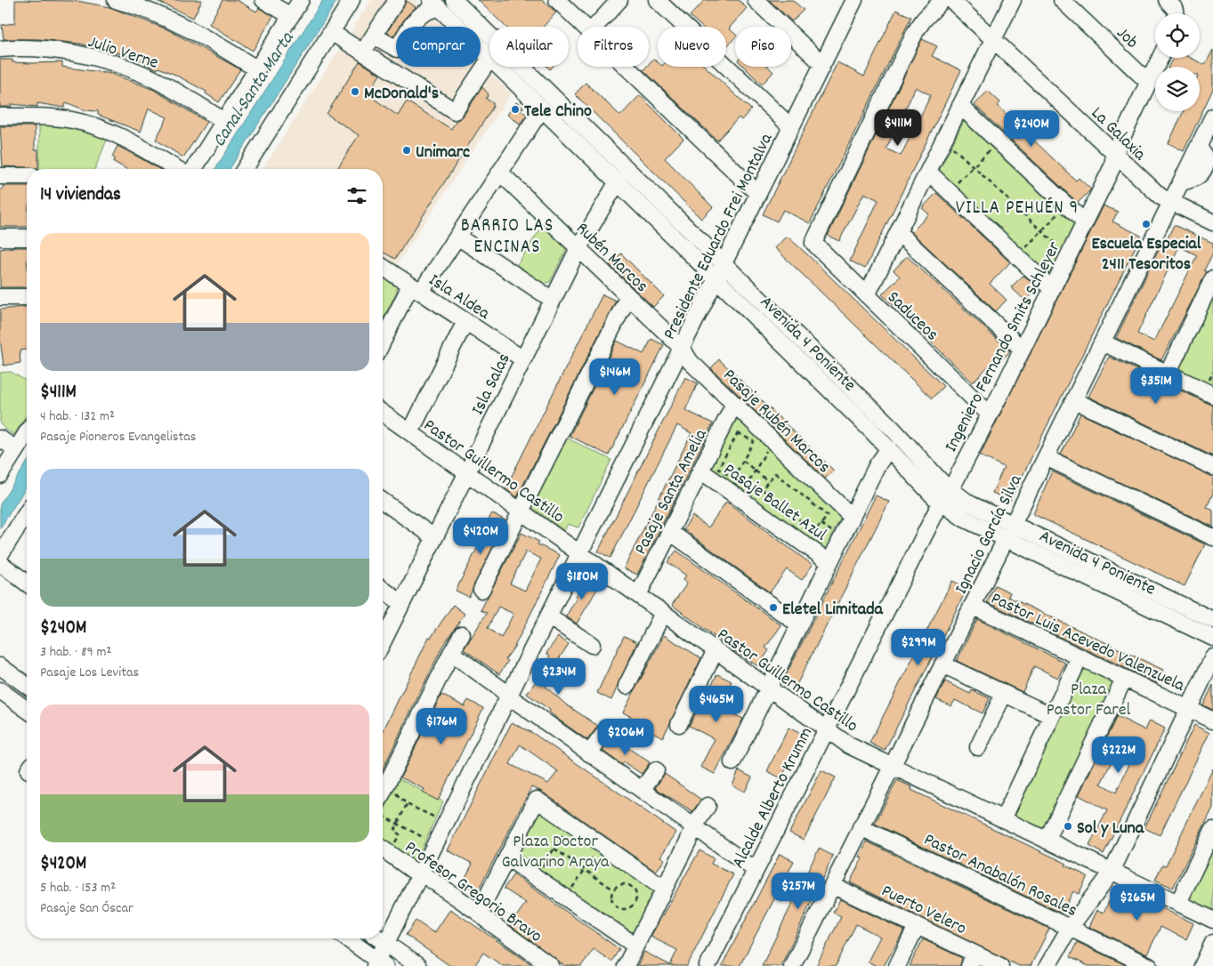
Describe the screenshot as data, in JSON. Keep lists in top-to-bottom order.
{
  "streets": {
    "street": [
      "Job",
      "Julio Verne",
      "La Galaxia",
      "Presidente Eduardo Frei Montalva",
      "Rubén Marcos",
      "Isla Aldea",
      "Saduceos",
      "Avenida 4 Poniente",
      "Ingeniero Fernando Smits Schleyer",
      "Isla Salas",
      "Pasaje Rubén Marcos",
      "Pastor Guillermo Castillo",
      "Pasaje Santa Amelia",
      "Pasaje Ballet Azul",
      "Ignacio García Silva",
      "Pastor Luis Acevedo Valenzuela",
      "Alcalde Alberto Krumm",
      "Pastor Anabalón Rosales",
      "Profesor Gregorio Bravo",
      "Puerto Velero"
    ]
  },
  "crossings": [
    ["Job", "Ingeniero Fernando Smits Schleyer"],
    ["La Galaxia", "Ingeniero Fernando Smits Schleyer"],
    ["La Galaxia", "Ignacio García Silva"],
    ["Presidente Eduardo Frei Montalva", "Rubén Marcos"],
    ["Presidente Eduardo Frei Montalva", "Avenida 4 Poniente"],
    ["Presidente Eduardo Frei Montalva", "Pasaje Rubén Marcos"],
    ["Presidente Eduardo Frei Montalva", "Pastor Guillermo Castillo"],
    ["Presidente Eduardo Frei Montalva", "Profesor Gregorio Bravo"],
    ["Rubén Marcos", "Isla Salas"],
    ["Rubén Marcos", "Pasaje Rubén Marcos"],
    ["Isla Aldea", "Isla Salas"],
    ["Saduceos", "Ingeniero Fernando Smits Schleyer"],
    ["Avenida 4 Poniente", "Ingeniero Fernando Smits Schleyer"],
    ["Avenida 4 Poniente", "Isla Salas"],
    ["Avenida 4 Poniente", "Ignacio García Silva"],
    ["Avenida 4 Poniente", "Alcalde Alberto Krumm"],
    ["Isla Salas", "Pastor Guillermo Castillo"],
    ["Pasaje Rubén Marcos", "Pasaje Santa Amelia"],
    ["Pastor Guillermo Castillo", "Pasaje Santa Amelia"],
    ["Pastor Guillermo Castillo", "Ignacio García Silva"],
    ["Pastor Guillermo Castillo", "Alcalde Alberto Krumm"],
    ["Pasaje Santa Amelia", "Pasaje Ballet Azul"],
    ["Ignacio García Silva", "Pastor Luis Acevedo Valenzuela"],
    ["Ignacio García Silva", "Pastor Anabalón Rosales"],
    ["Ignacio García Silva", "Puerto Velero"]
  ],
  "districts": ["VILLA PEHUÉN 9", "BARRIO LAS ENCINAS"],
  "water": ["Canal Santa Marta"],
  "parks": ["Plaza Pastor Farel", "Plaza Doctor Galvarino Araya"],
  "places": [
    "McDonald's",
    "Tele Chino",
    "Unimarc",
    "Escuela Especial 2411 Tesoritos",
    "Eletel Limitada",
    "Sol y Luna"
  ],
  "page": {
    "chip": [
      "Comprar",
      "Alquilar",
      "Filtros",
      "Nuevo",
      "Piso"
    ],
    "price": [
      "$411M",
      "$240M",
      "$146M",
      "$351M",
      "$420M",
      "$180M",
      "$299M",
      "$234M",
      "$465M",
      "$176M",
      "$206M",
      "$222M",
      "$257M",
      "$265M"
    ],
    "heading": "14 viviendas",
    "list": [
      {
        "name": "$411M",
        "note": "4 hab. · 132 m² · Pasaje Pioneros Evangelistas"
      },
      {
        "name": "$240M",
        "note": "3 hab. · 89 m² · Pasaje Los Levitas"
      },
      {
        "name": "$420M",
        "note": "5 hab. · 153 m² · Pasaje San Óscar"
      }
    ]
  }
}
